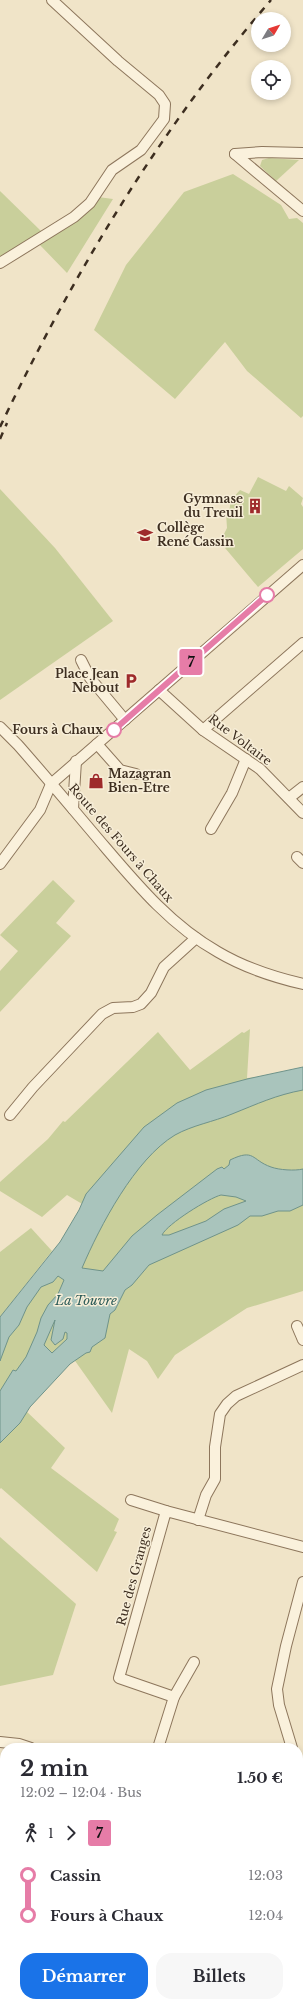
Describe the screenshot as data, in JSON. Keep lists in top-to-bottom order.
{
  "streets": {
    "street": ["Rue Voltaire", "Route des Fours à Chaux", "Rue des Granges"]
  },
  "water": ["La Touvre"],
  "places": {
    "building": ["Gymnase du Treuil"],
    "school or university": ["Collège René Cassin"],
    "parking": ["Place Jean Nebout"],
    "other": ["Fours à Chaux"],
    "shop": ["Mazagran Bien-Etre"]
  },
  "lines": ["bus line 7"],
  "north": "top right",
  "page": {
    "on_map": "7",
    "heading": ["2 min", "12:02 – 12:04 · Bus", "1.50 €"],
    "legs": ["1", "7"],
    "list": [
      {
        "name": "Cassin",
        "value": "12:03"
      },
      {
        "name": "Fours à Chaux",
        "value": "12:04"
      }
    ],
    "buttons": ["Démarrer", "Billets"]
  }
}
